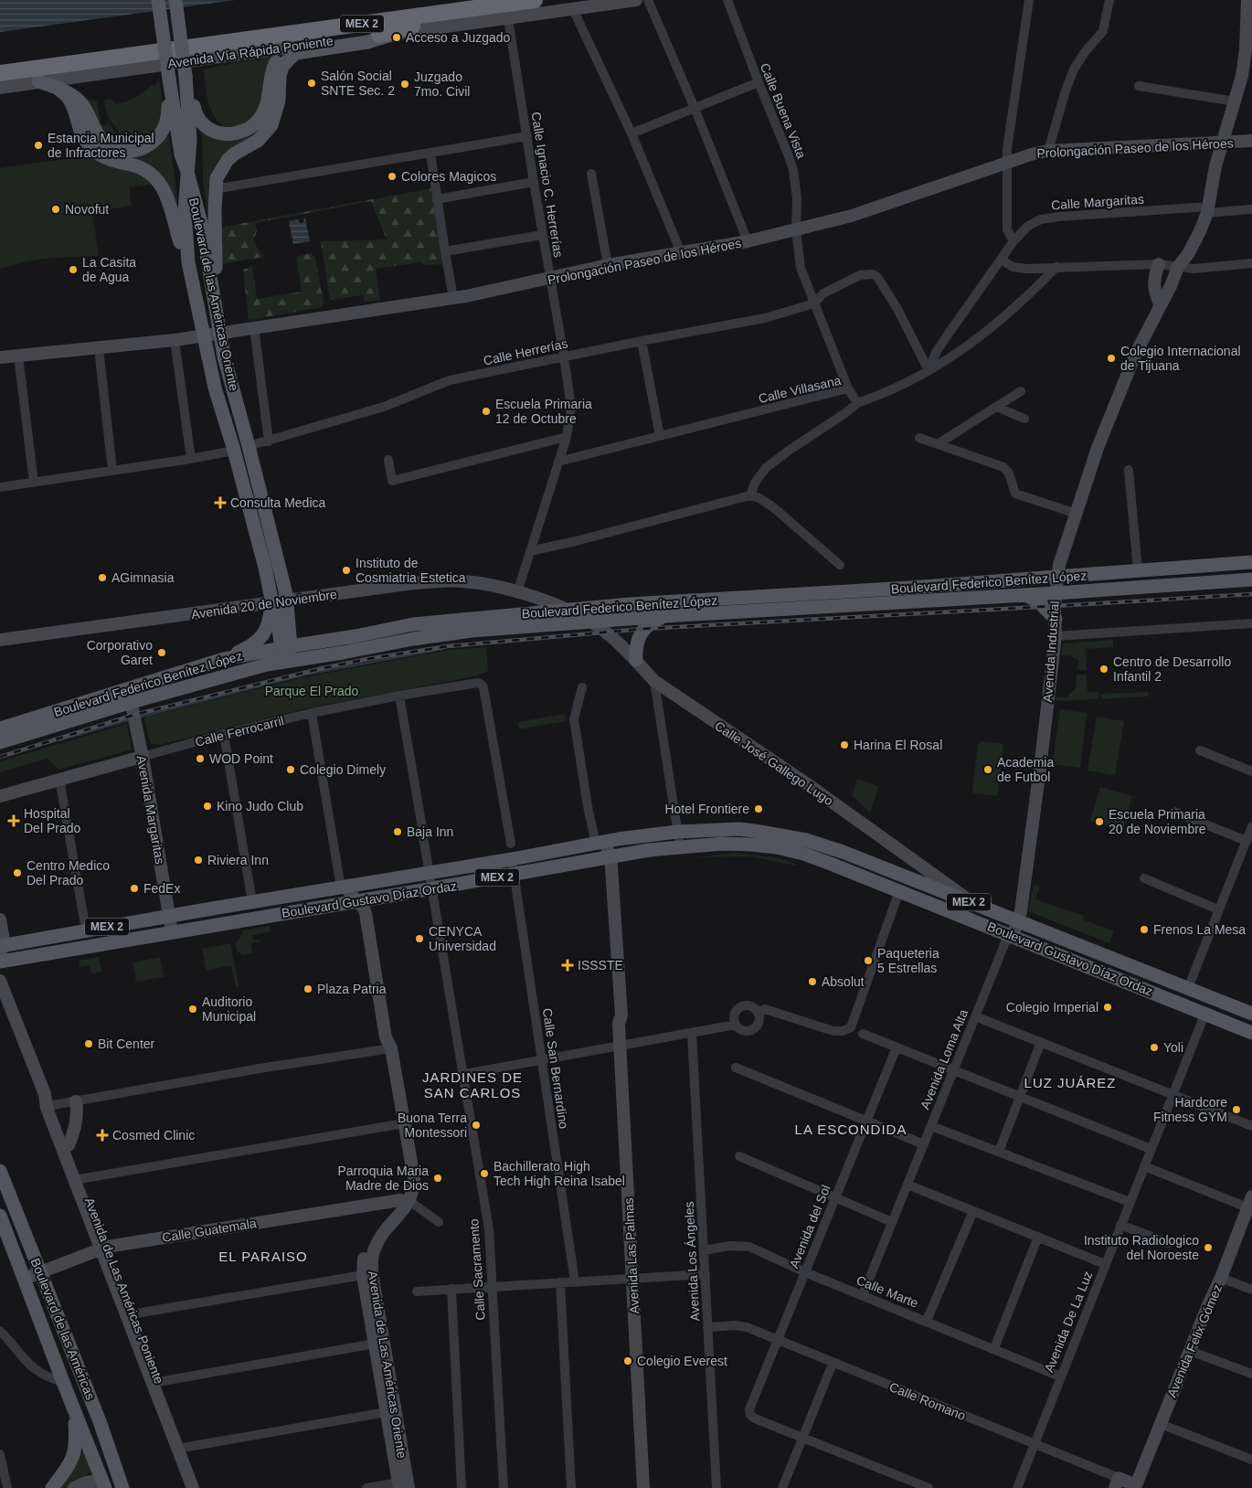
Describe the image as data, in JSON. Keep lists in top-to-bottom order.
{
  "streets": {
    "highway": ["MEX 2", "Avenida Vía Rápida Poniente"],
    "main road": [
      "Boulevard de las Américas Oriente",
      "Boulevard Federico Benítez López",
      "Boulevard Gustavo Díaz Ordaz",
      "Boulevard de las Américas"
    ],
    "street": [
      "Calle Buena Vista",
      "Prolongación Paseo de los Héroes",
      "Calle Ignacio C. Herrerías",
      "Calle Margaritas",
      "Calle Herrerías",
      "Calle Villasana",
      "Avenida 20 de Noviembre",
      "Avenida Industrial",
      "Calle Ferrocarril",
      "Calle José Gallego Lugo",
      "Avenida Margaritas",
      "Avenida Loma Alta",
      "Calle San Bernardino",
      "Avenida del Sol",
      "Calle Guatemala",
      "Avenida Las Palmas",
      "Avenida Los Ángeles",
      "Calle Sacramento",
      "Avenida de Las Américas Poniente",
      "Calle Marte",
      "Avenida De La Luz",
      "Avenida Felix Gómez",
      "Avenida de Las Américas Oriente",
      "Calle Romano"
    ]
  },
  "crossings": [
    ["Avenida Vía Rápida Poniente", "Calle Ignacio C. Herrerías"],
    ["Calle Buena Vista", "Prolongación Paseo de los Héroes"],
    ["Calle Buena Vista", "Calle Herrerías"],
    ["Calle Buena Vista", "Calle Villasana"],
    ["Prolongación Paseo de los Héroes", "Calle Ignacio C. Herrerías"],
    ["Prolongación Paseo de los Héroes", "Boulevard de las Américas Oriente"],
    ["Prolongación Paseo de los Héroes", "Avenida Industrial"],
    ["Calle Ignacio C. Herrerías", "Calle Herrerías"],
    ["Calle Ignacio C. Herrerías", "Calle Villasana"],
    ["Calle Ignacio C. Herrerías", "Avenida 20 de Noviembre"],
    ["Calle Margaritas", "Avenida Industrial"],
    ["Boulevard de las Américas Oriente", "Calle Herrerías"],
    ["Boulevard de las Américas Oriente", "Boulevard Federico Benítez López"],
    ["Boulevard de las Américas Oriente", "Avenida 20 de Noviembre"],
    ["Boulevard Federico Benítez López", "Avenida 20 de Noviembre"],
    ["Boulevard Federico Benítez López", "Avenida Industrial"],
    ["Boulevard Federico Benítez López", "Calle José Gallego Lugo"],
    ["Boulevard Federico Benítez López", "Avenida Margaritas"],
    ["Avenida 20 de Noviembre", "Calle José Gallego Lugo"],
    ["Avenida Industrial", "Boulevard Gustavo Díaz Ordaz"],
    ["Avenida Industrial", "Avenida Loma Alta"],
    ["Calle Ferrocarril", "Avenida Margaritas"],
    ["Calle Ferrocarril", "Calle Sacramento"],
    ["Calle José Gallego Lugo", "Boulevard Gustavo Díaz Ordaz"],
    ["Avenida Margaritas", "Boulevard Gustavo Díaz Ordaz"],
    ["Boulevard Gustavo Díaz Ordaz", "Avenida Loma Alta"],
    ["Boulevard Gustavo Díaz Ordaz", "Calle San Bernardino"],
    ["Boulevard Gustavo Díaz Ordaz", "Avenida Las Palmas"],
    ["Boulevard Gustavo Díaz Ordaz", "Calle Sacramento"],
    ["Boulevard Gustavo Díaz Ordaz", "Avenida De La Luz"],
    ["Boulevard Gustavo Díaz Ordaz", "Avenida de Las Américas Oriente"],
    ["Avenida Loma Alta", "Calle Marte"],
    ["Avenida del Sol", "Calle Marte"],
    ["Avenida del Sol", "Calle Romano"],
    ["Calle Guatemala", "Avenida de Las Américas Poniente"],
    ["Calle Guatemala", "Boulevard de las Américas"],
    ["Calle Guatemala", "Avenida de Las Américas Oriente"],
    ["Avenida Los Ángeles", "Calle Marte"],
    ["Avenida Los Ángeles", "Calle Romano"],
    ["Calle Marte", "Avenida De La Luz"],
    ["Avenida De La Luz", "Calle Romano"],
    ["Avenida Felix Gómez", "Calle Romano"]
  ],
  "districts": [
    "JARDINES DE SAN CARLOS",
    "LUZ JUÁREZ",
    "LA ESCONDIDA",
    "EL PARAISO"
  ],
  "parks": ["Parque El Prado"],
  "places": {
    "other": [
      "Acceso a Juzgado",
      "Salón Social SNTE Sec. 2",
      "Juzgado 7mo. Civil",
      "Estancia Municipal de Infractores",
      "Colores Magicos",
      "Novofut",
      "La Casita de Agua",
      "Colegio Internacional de Tijuana",
      "Escuela Primaria 12 de Octubre",
      "Instituto de Cosmiatria Estetica",
      "AGimnasia",
      "Corporativo Garet",
      "Centro de Desarrollo Infantil 2",
      "Harina El Rosal",
      "WOD Point",
      "Colegio Dimely",
      "Academia de Futbol",
      "Kino Judo Club",
      "Hotel Frontiere",
      "Escuela Primaria 20 de Noviembre",
      "Baja Inn",
      "Riviera Inn",
      "Centro Medico Del Prado",
      "FedEx",
      "Frenos La Mesa",
      "CENYCA Universidad",
      "Paqueteria 5 Estrellas",
      "Absolut",
      "Plaza Patria",
      "Colegio Imperial",
      "Auditorio Municipal",
      "Bit Center",
      "Yoli",
      "Hardcore Fitness GYM",
      "Buona Terra Montessori",
      "Bachillerato High Tech High Reina Isabel",
      "Parroquia Maria Madre de Dios",
      "Instituto Radiologico del Noroeste",
      "Colegio Everest"
    ],
    "health": [
      "Consulta Medica",
      "Hospital Del Prado",
      "ISSSTE",
      "Cosmed Clinic"
    ]
  }
}
